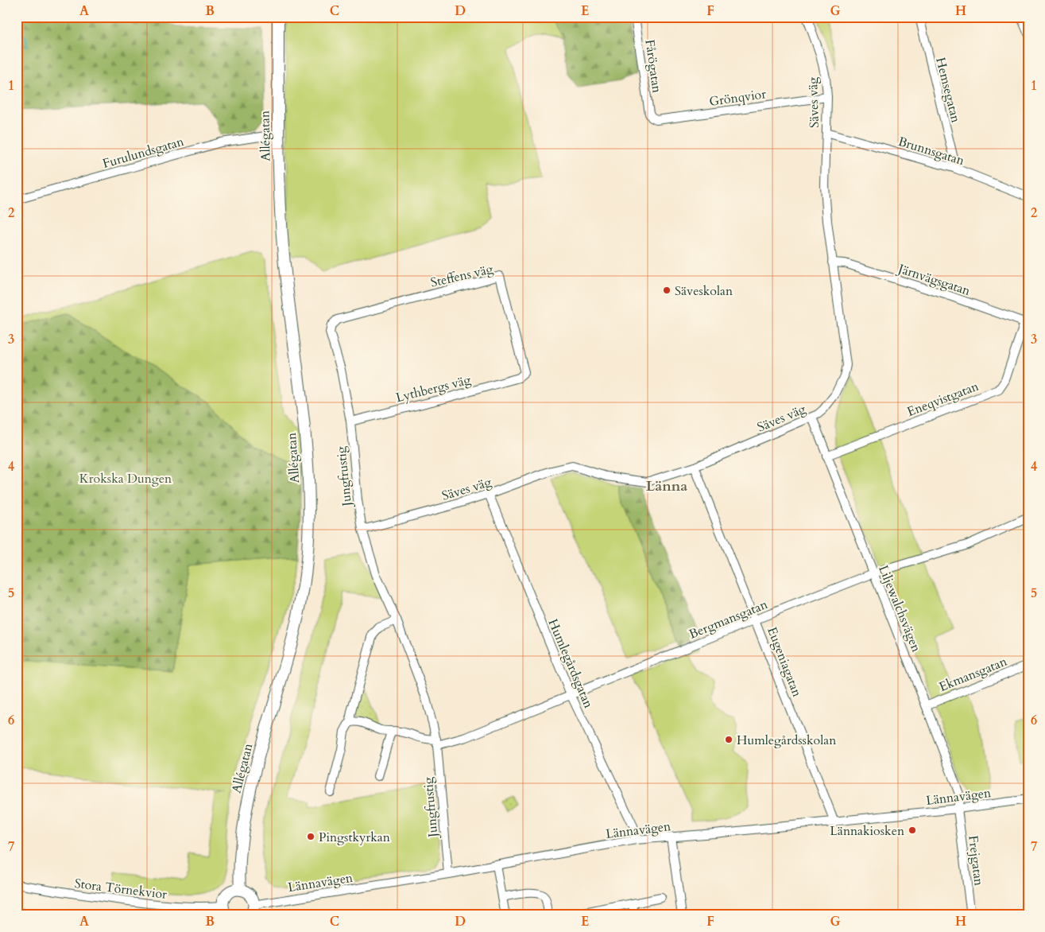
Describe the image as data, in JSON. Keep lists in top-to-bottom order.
{
  "streets": {
    "street": [
      "Fårögatan",
      "Hemsegatan",
      "Grönqvior",
      "Säves väg",
      "Allégatan",
      "Brunnsgatan",
      "Furulundsgatan",
      "Steffens väg",
      "Järnvägsgatan",
      "Lythbergs väg",
      "Eneqvistgatan",
      "Jungfrustig",
      "Liljewalchsvägen",
      "Bergmansgatan",
      "Eugeniagatan",
      "Humlegårdsgatan",
      "Ekmansgatan",
      "Lännavägen",
      "Frejgatan",
      "Stora Törnekvior"
    ]
  },
  "crossings": [
    ["Fårögatan", "Grönqvior"],
    ["Hemsegatan", "Brunnsgatan"],
    ["Grönqvior", "Säves väg"],
    ["Säves väg", "Brunnsgatan"],
    ["Säves väg", "Järnvägsgatan"],
    ["Säves väg", "Jungfrustig"],
    ["Säves väg", "Liljewalchsvägen"],
    ["Säves väg", "Eugeniagatan"],
    ["Säves väg", "Humlegårdsgatan"],
    ["Allégatan", "Furulundsgatan"],
    ["Steffens väg", "Lythbergs väg"],
    ["Steffens väg", "Jungfrustig"],
    ["Järnvägsgatan", "Eneqvistgatan"],
    ["Lythbergs väg", "Jungfrustig"],
    ["Eneqvistgatan", "Liljewalchsvägen"],
    ["Jungfrustig", "Bergmansgatan"],
    ["Jungfrustig", "Lännavägen"],
    ["Liljewalchsvägen", "Bergmansgatan"],
    ["Liljewalchsvägen", "Ekmansgatan"],
    ["Liljewalchsvägen", "Lännavägen"],
    ["Liljewalchsvägen", "Frejgatan"],
    ["Bergmansgatan", "Eugeniagatan"],
    ["Bergmansgatan", "Humlegårdsgatan"],
    ["Eugeniagatan", "Lännavägen"],
    ["Humlegårdsgatan", "Lännavägen"],
    ["Lännavägen", "Frejgatan"]
  ],
  "districts": ["Länna"],
  "parks": ["Krokska Dungen"],
  "places": [
    "Säveskolan",
    "Humlegårdsskolan",
    "Lännakiosken",
    "Pingstkyrkan"
  ],
  "grid": {
    "columns": [
      "A",
      "B",
      "C",
      "D",
      "E",
      "F",
      "G",
      "H"
    ],
    "rows": [
      "1",
      "2",
      "3",
      "4",
      "5",
      "6",
      "7"
    ]
  }
}
